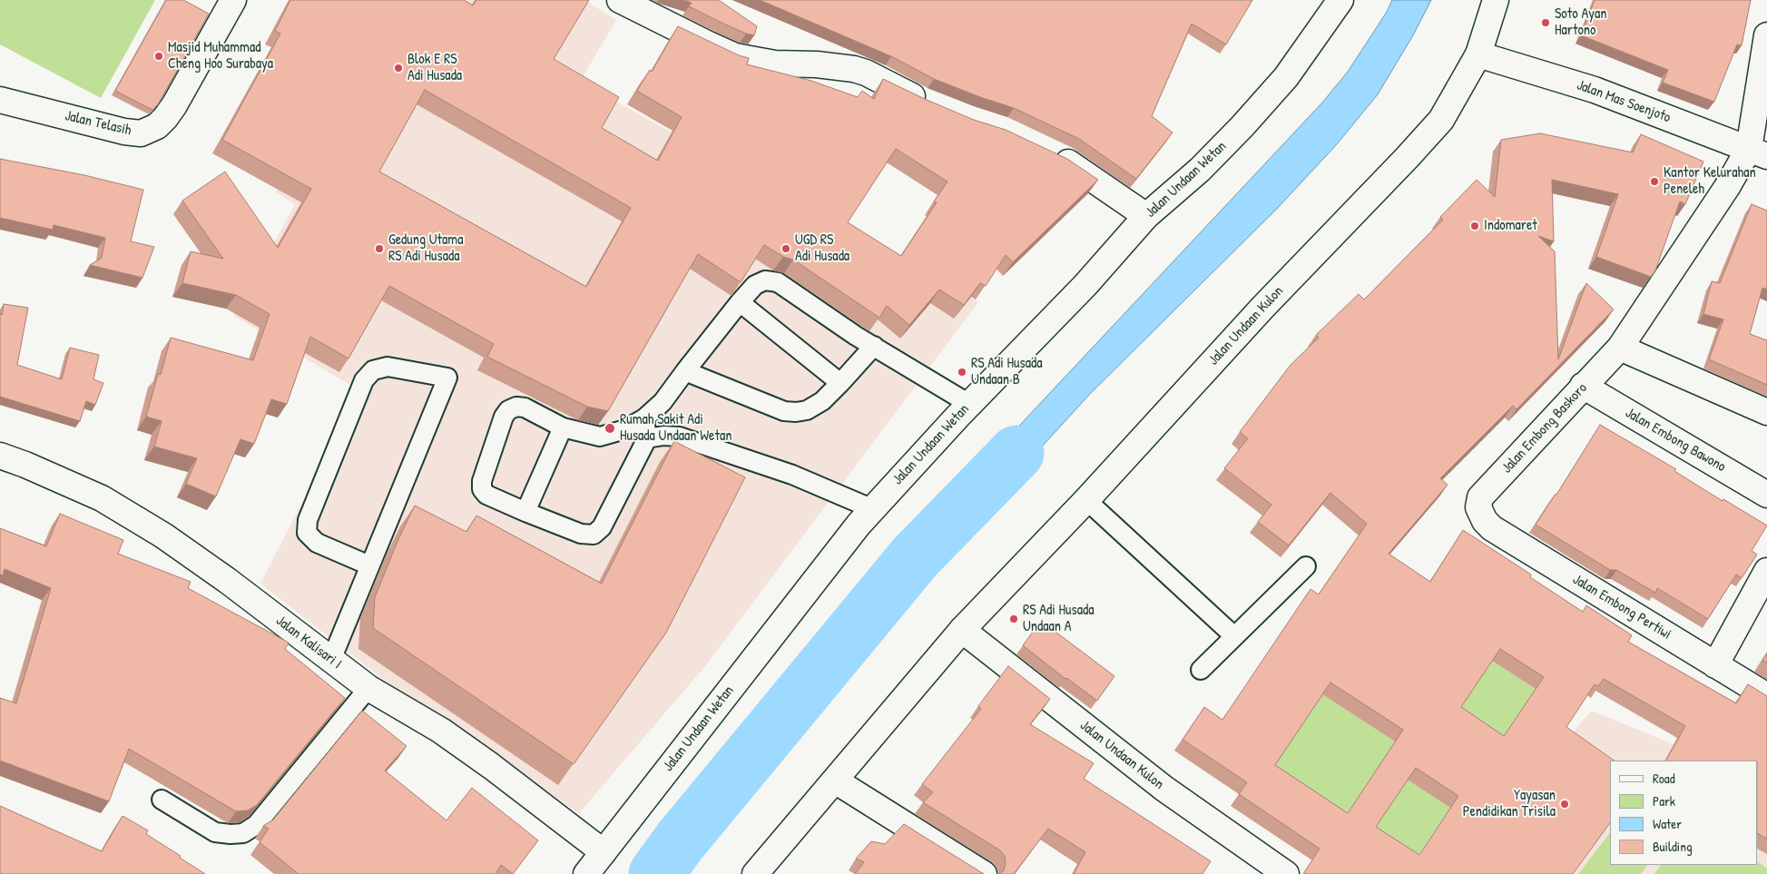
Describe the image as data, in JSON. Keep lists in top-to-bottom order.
{
  "streets": {
    "street": [
      "Jalan Mas Soenjoto",
      "Jalan Telasih",
      "Jalan Undaan Wetan",
      "Jalan Undaan Kulon",
      "Jalan Embong Baskoro",
      "Jalan Embong Bawono",
      "Jalan Embong Pertiwi",
      "Jalan Kalisari I"
    ]
  },
  "crossings": [
    ["Jalan Mas Soenjoto", "Jalan Undaan Kulon"],
    ["Jalan Mas Soenjoto", "Jalan Embong Baskoro"],
    ["Jalan Undaan Wetan", "Jalan Kalisari I"],
    ["Jalan Embong Baskoro", "Jalan Embong Bawono"],
    ["Jalan Embong Baskoro", "Jalan Embong Pertiwi"]
  ],
  "places": [
    "Soto Ayan Hartono",
    "Masjid Muhammad Cheng Hoo Surabaya",
    "Blok E RS Adi Husada",
    "Kantor Kelurahan Peneleh",
    "Indomaret",
    "Gedung Utama RS Adi Husada",
    "UGD RS Adi Husada",
    "RS Adi Husada Undaan B",
    "Rumah Sakit Adi Husada Undaan Wetan",
    "RS Adi Husada Undaan A",
    "Yayasan Pendidikan Trisila"
  ],
  "legend": [
    "Road",
    "Park",
    "Water",
    "Building"
  ]
}
